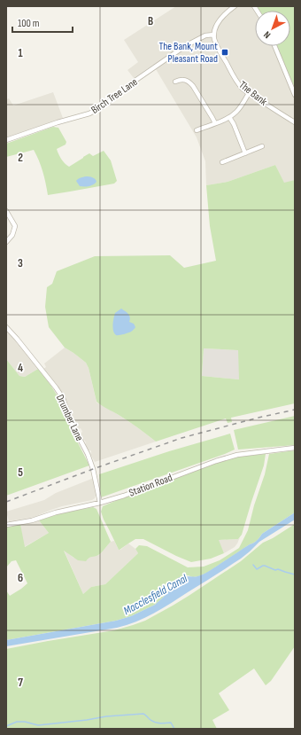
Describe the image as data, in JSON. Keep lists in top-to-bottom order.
{
  "streets": {
    "street": [
      "The Bank",
      "Birch Tree Lane",
      "Drumber Lane",
      "Station Road"
    ]
  },
  "crossings": [
    ["The Bank", "Birch Tree Lane"],
    ["Drumber Lane", "Station Road"]
  ],
  "water": ["Macclesfield Canal"],
  "places": {
    "transit": ["The Bank, Mount Pleasant Road"]
  },
  "scale_bar": "100 m",
  "north": "bottom left",
  "grid": {
    "columns": ["B"],
    "rows": [
      "1",
      "2",
      "3",
      "4",
      "5",
      "6",
      "7"
    ]
  }
}
